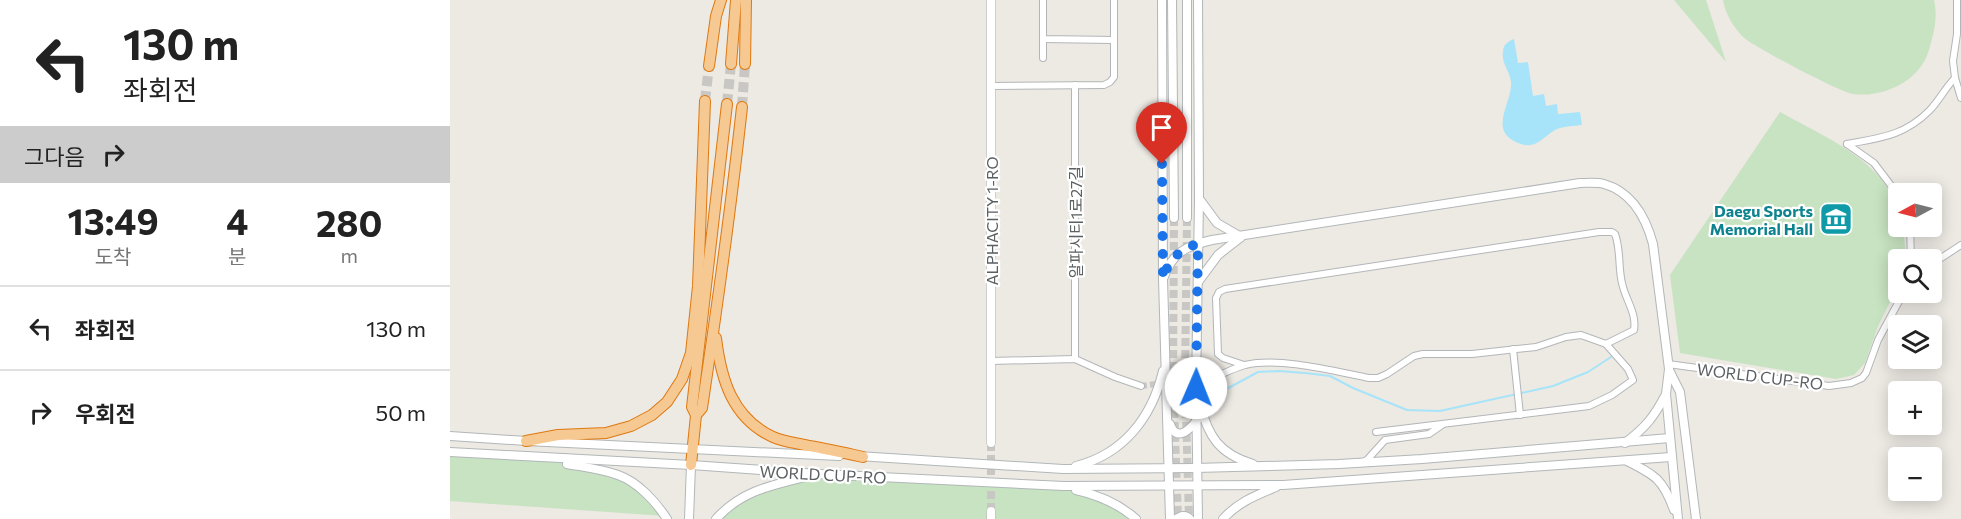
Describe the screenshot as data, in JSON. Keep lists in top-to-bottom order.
{
  "streets": {
    "main road": ["WORLD CUP-RO"],
    "street": ["ALPHACITY 1-RO", "알파시티1로27길"]
  },
  "places": {
    "museum": ["Daegu Sports Memorial Hall"]
  },
  "north": "left",
  "page": {
    "turn": ["130 m", "좌회전"],
    "then": "그다음",
    "eta": [
      "13:49",
      "도착",
      "4",
      "분",
      "280",
      "m"
    ],
    "map_buttons": ["+", "−"],
    "list": [
      {
        "name": "좌회전",
        "value": "130 m"
      },
      {
        "name": "우회전",
        "value": "50 m"
      }
    ]
  }
}
